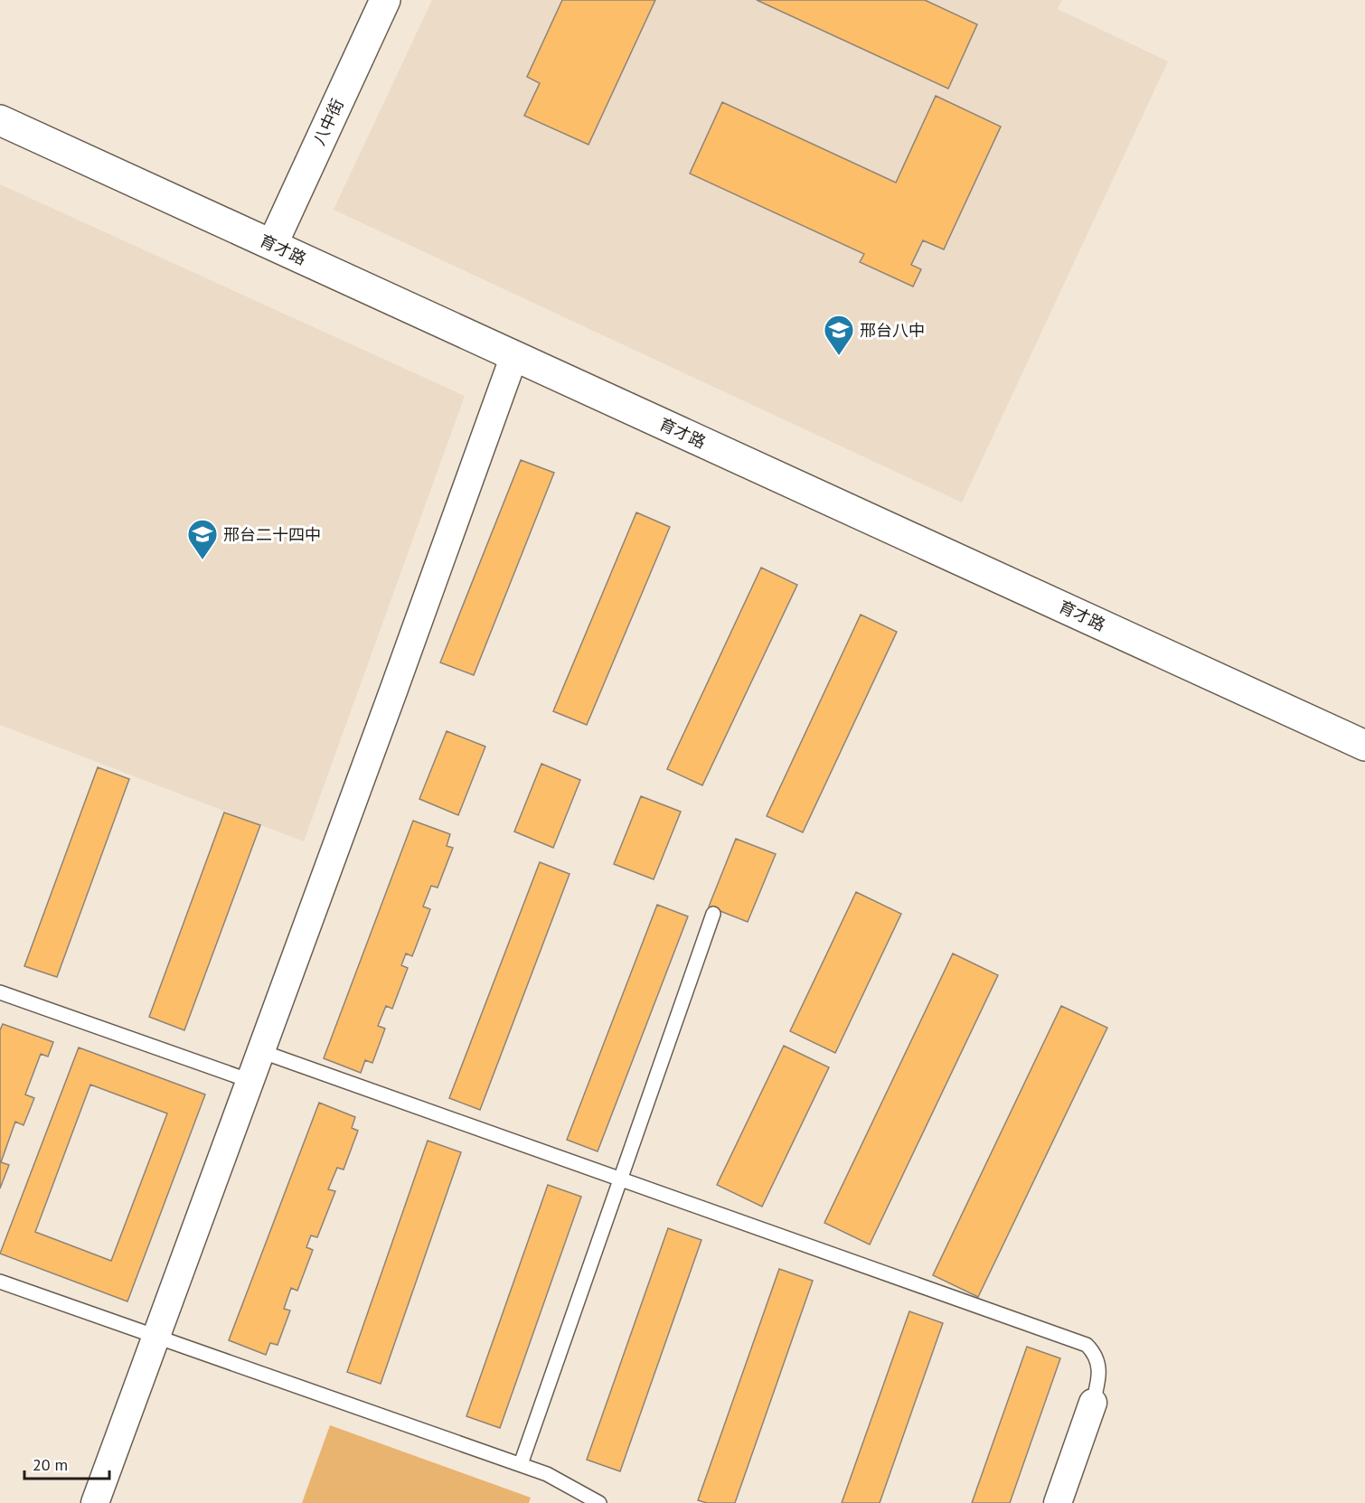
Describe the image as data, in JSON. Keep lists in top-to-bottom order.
{
  "streets": {
    "street": ["八中街", "育才路"]
  },
  "crossings": [
    ["八中街", "育才路"]
  ],
  "places": {
    "school or university": ["邢台八中", "邢台二十四中"]
  },
  "scale_bar": "20 m"
}
